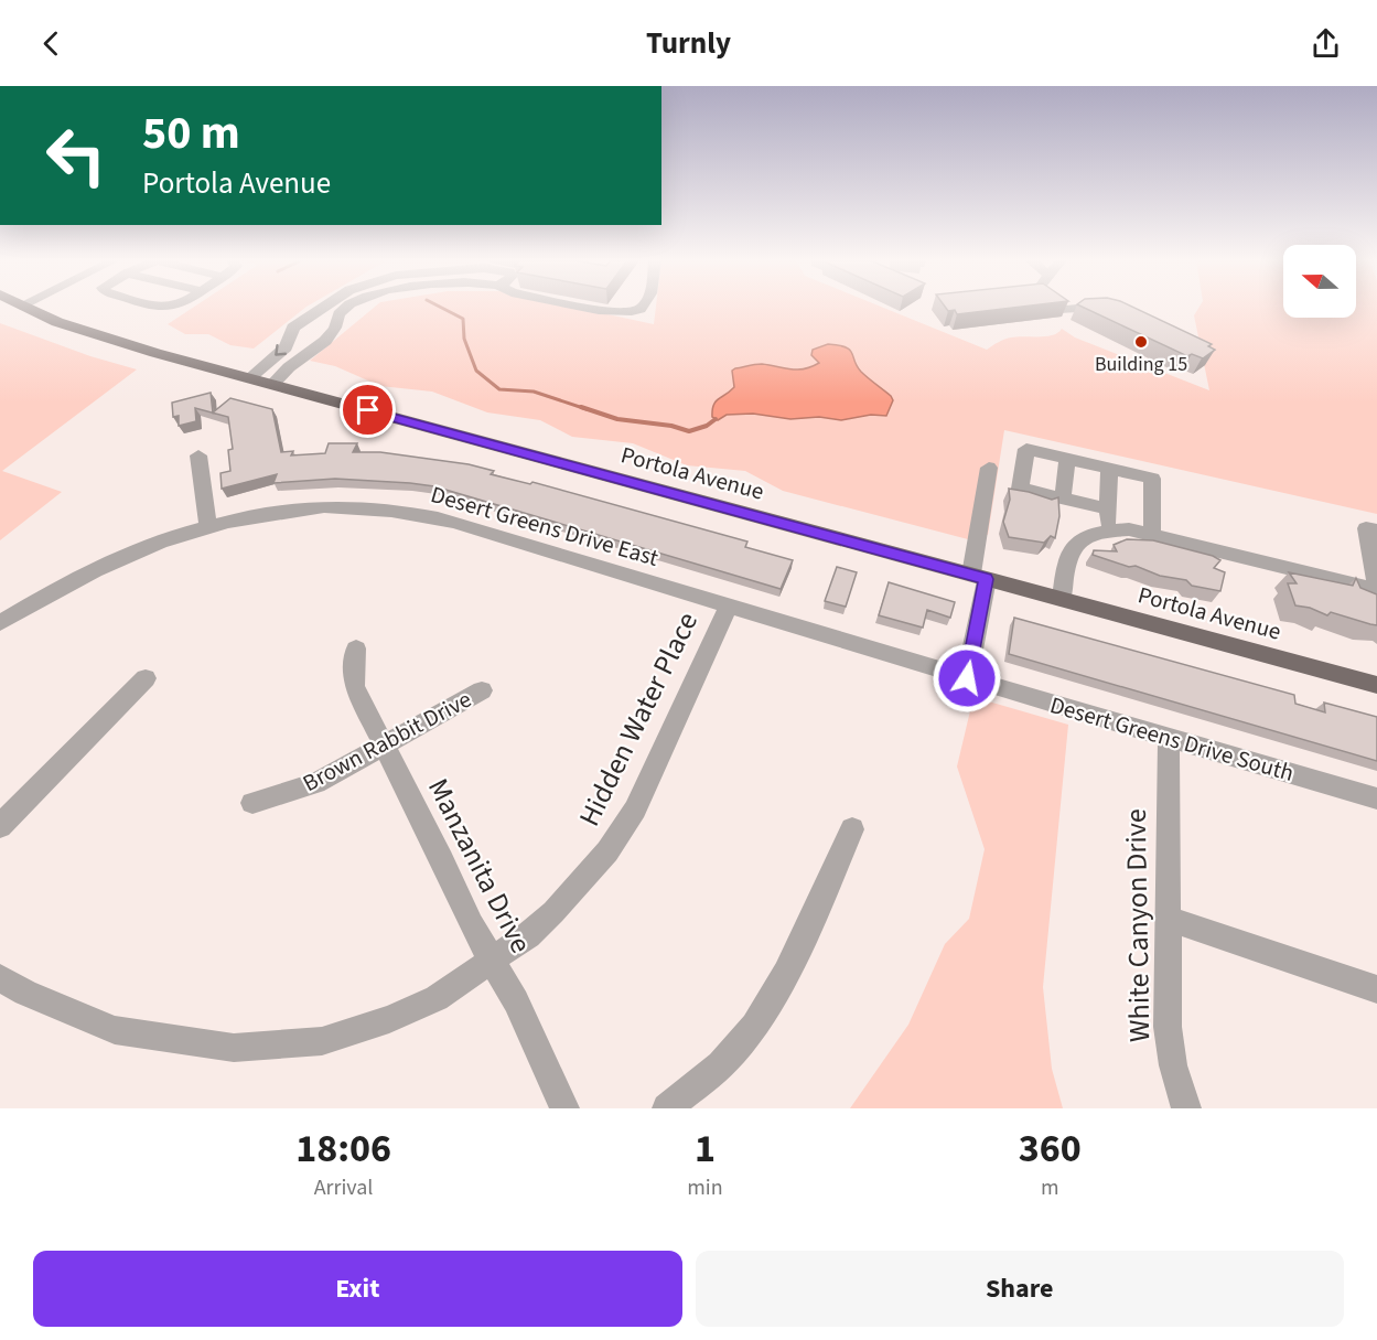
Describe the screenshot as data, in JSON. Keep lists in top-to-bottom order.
{
  "streets": {
    "main road": ["Portola Avenue"],
    "street": [
      "Desert Greens Drive East",
      "Hidden Water Place",
      "Desert Greens Drive South",
      "Brown Rabbit Drive",
      "Manzanita Drive",
      "White Canyon Drive"
    ]
  },
  "crossings": [
    ["Desert Greens Drive East", "Hidden Water Place"],
    ["Desert Greens Drive East", "Desert Greens Drive South"],
    ["Hidden Water Place", "Manzanita Drive"],
    ["Desert Greens Drive South", "White Canyon Drive"],
    ["Brown Rabbit Drive", "Manzanita Drive"]
  ],
  "places": ["Building 15"],
  "north": "left",
  "page": {
    "header": "Turnly",
    "turn": ["50 m", "Portola Avenue"],
    "eta": [
      "18:06",
      "Arrival",
      "1",
      "min",
      "360",
      "m"
    ],
    "buttons": ["Exit", "Share"]
  }
}
